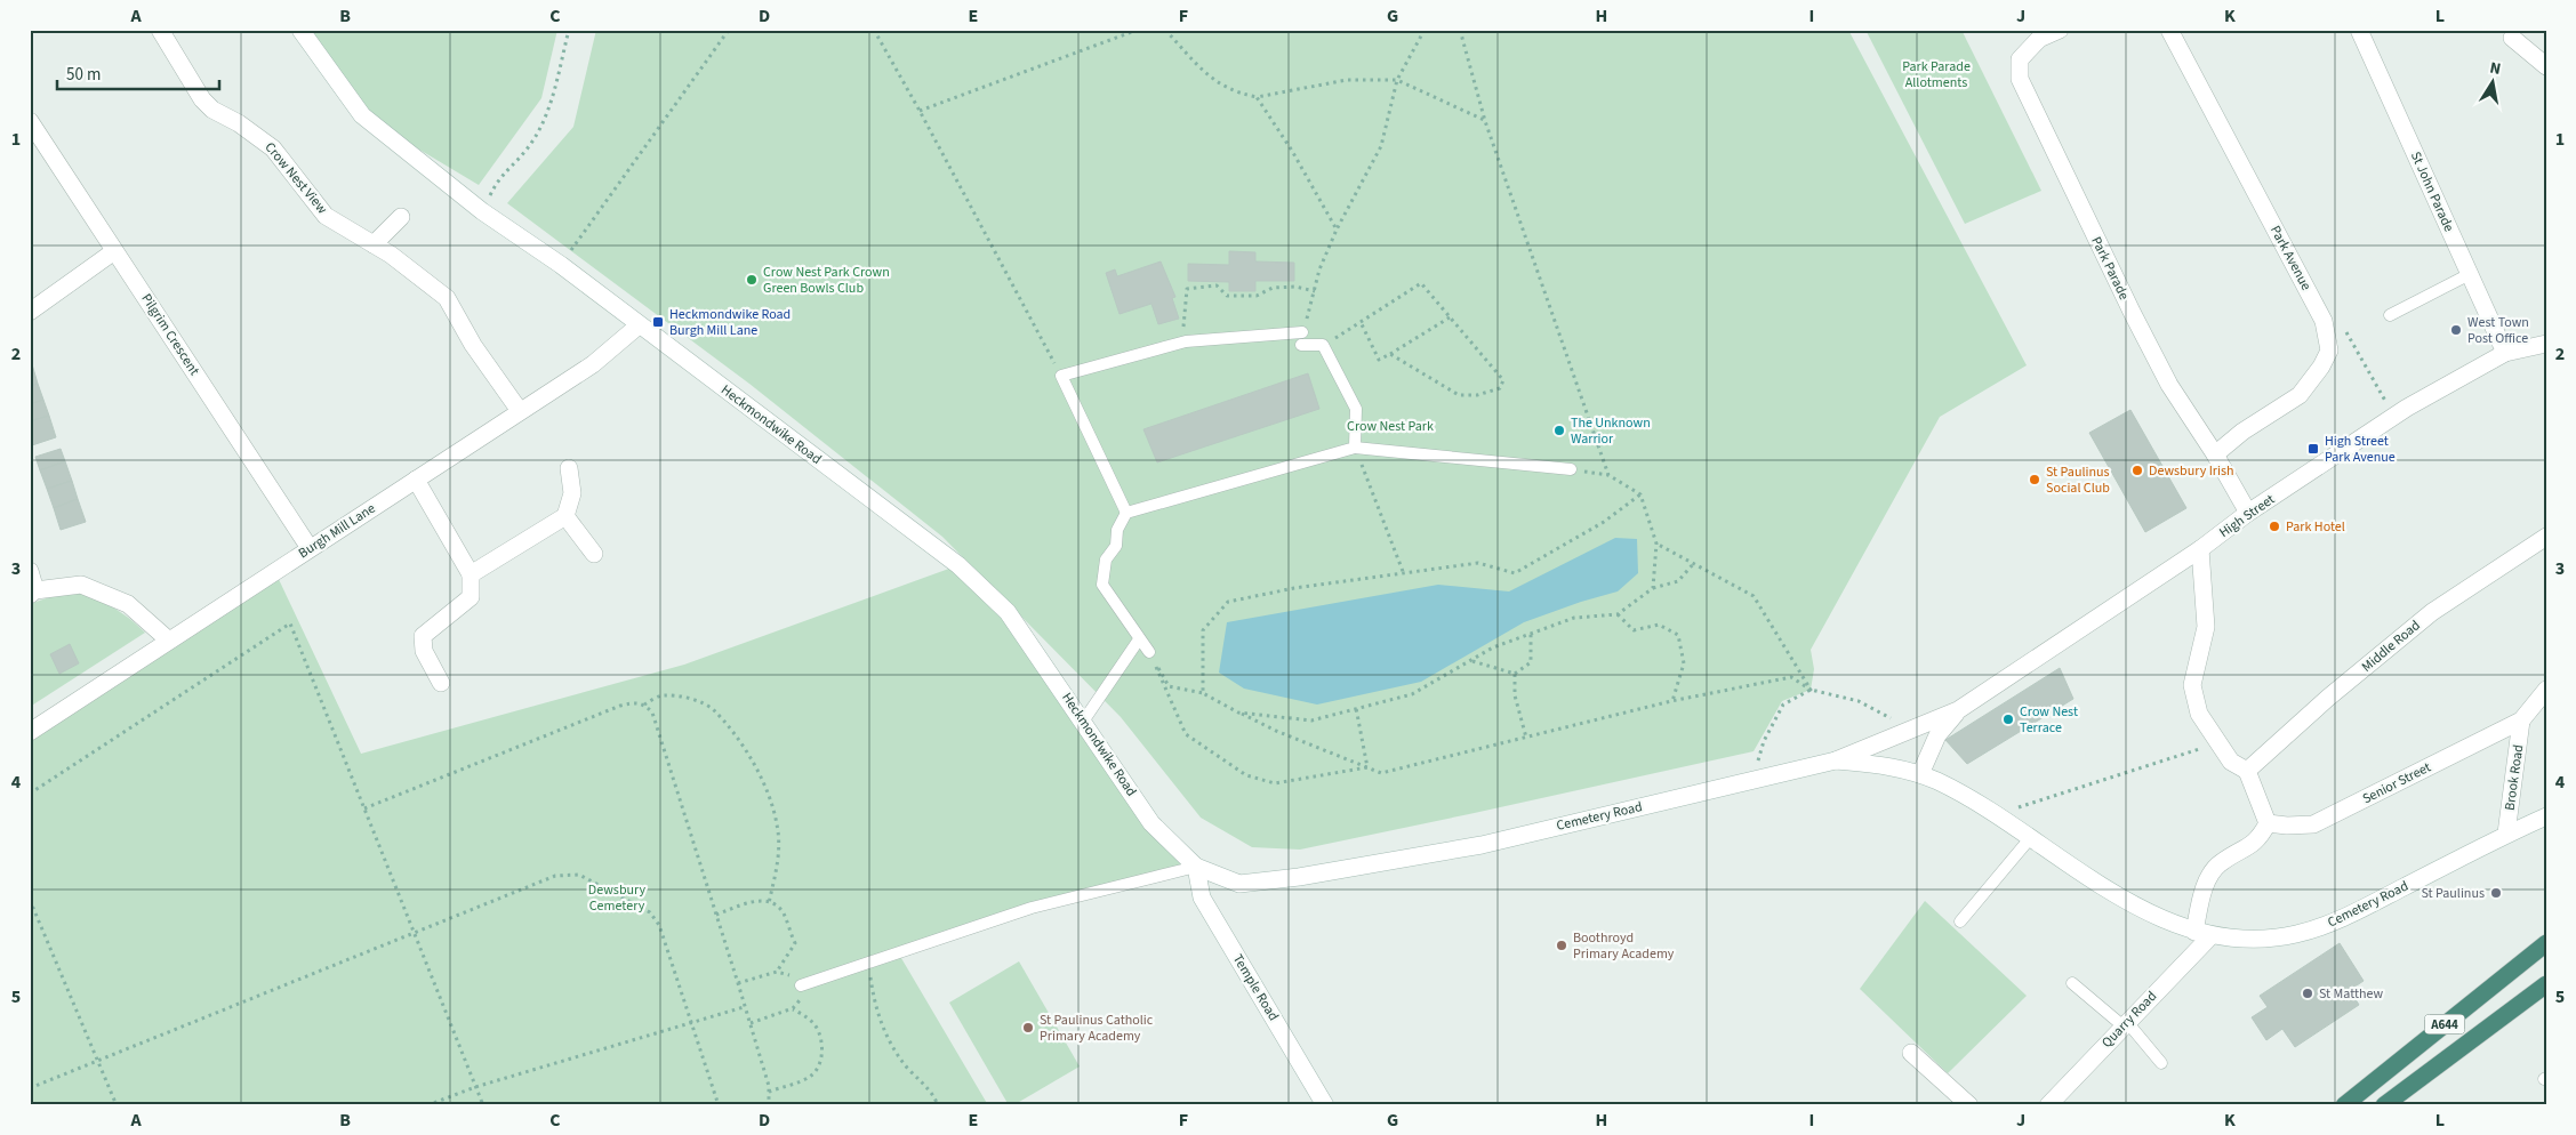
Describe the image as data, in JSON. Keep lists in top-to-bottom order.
{
  "streets": {
    "highway": ["A644"],
    "street": [
      "Crow Nest View",
      "St John Parade",
      "Park Avenue",
      "Park Parade",
      "Pilgrim Crescent",
      "Heckmondwike Road",
      "High Street",
      "Burgh Mill Lane",
      "Middle Road",
      "Brook Road",
      "Senior Street",
      "Cemetery Road",
      "Temple Road",
      "Quarry Road"
    ]
  },
  "crossings": [
    ["Crow Nest View", "Burgh Mill Lane"],
    ["St John Parade", "High Street"],
    ["Park Avenue", "Park Parade"],
    ["Park Parade", "High Street"],
    ["Pilgrim Crescent", "Burgh Mill Lane"],
    ["Heckmondwike Road", "Burgh Mill Lane"],
    ["Heckmondwike Road", "Cemetery Road"],
    ["Heckmondwike Road", "Temple Road"],
    ["High Street", "Cemetery Road"],
    ["Brook Road", "Senior Street"],
    ["Brook Road", "Cemetery Road"],
    ["Cemetery Road", "Temple Road"],
    ["Cemetery Road", "Quarry Road"]
  ],
  "parks": ["Park Parade Allotments", "Crow Nest Park", "Dewsbury Cemetery"],
  "places": {
    "other": [
      "Crow Nest Park Crown Green Bowls Club",
      "West Town Post Office",
      "The Unknown Warrior",
      "Dewsbury Irish",
      "St Paulinus Social Club",
      "Park Hotel",
      "Crow Nest Terrace",
      "St Paulinus",
      "Boothroyd Primary Academy",
      "St Matthew",
      "St Paulinus Catholic Primary Academy"
    ],
    "transit": ["Heckmondwike Road Burgh Mill Lane", "High Street Park Avenue"]
  },
  "scale_bar": "50 m",
  "north": "top",
  "grid": {
    "columns": [
      "A",
      "B",
      "C",
      "D",
      "E",
      "F",
      "G",
      "H",
      "I",
      "J",
      "K",
      "L"
    ],
    "rows": [
      "1",
      "2",
      "3",
      "4",
      "5"
    ]
  }
}
